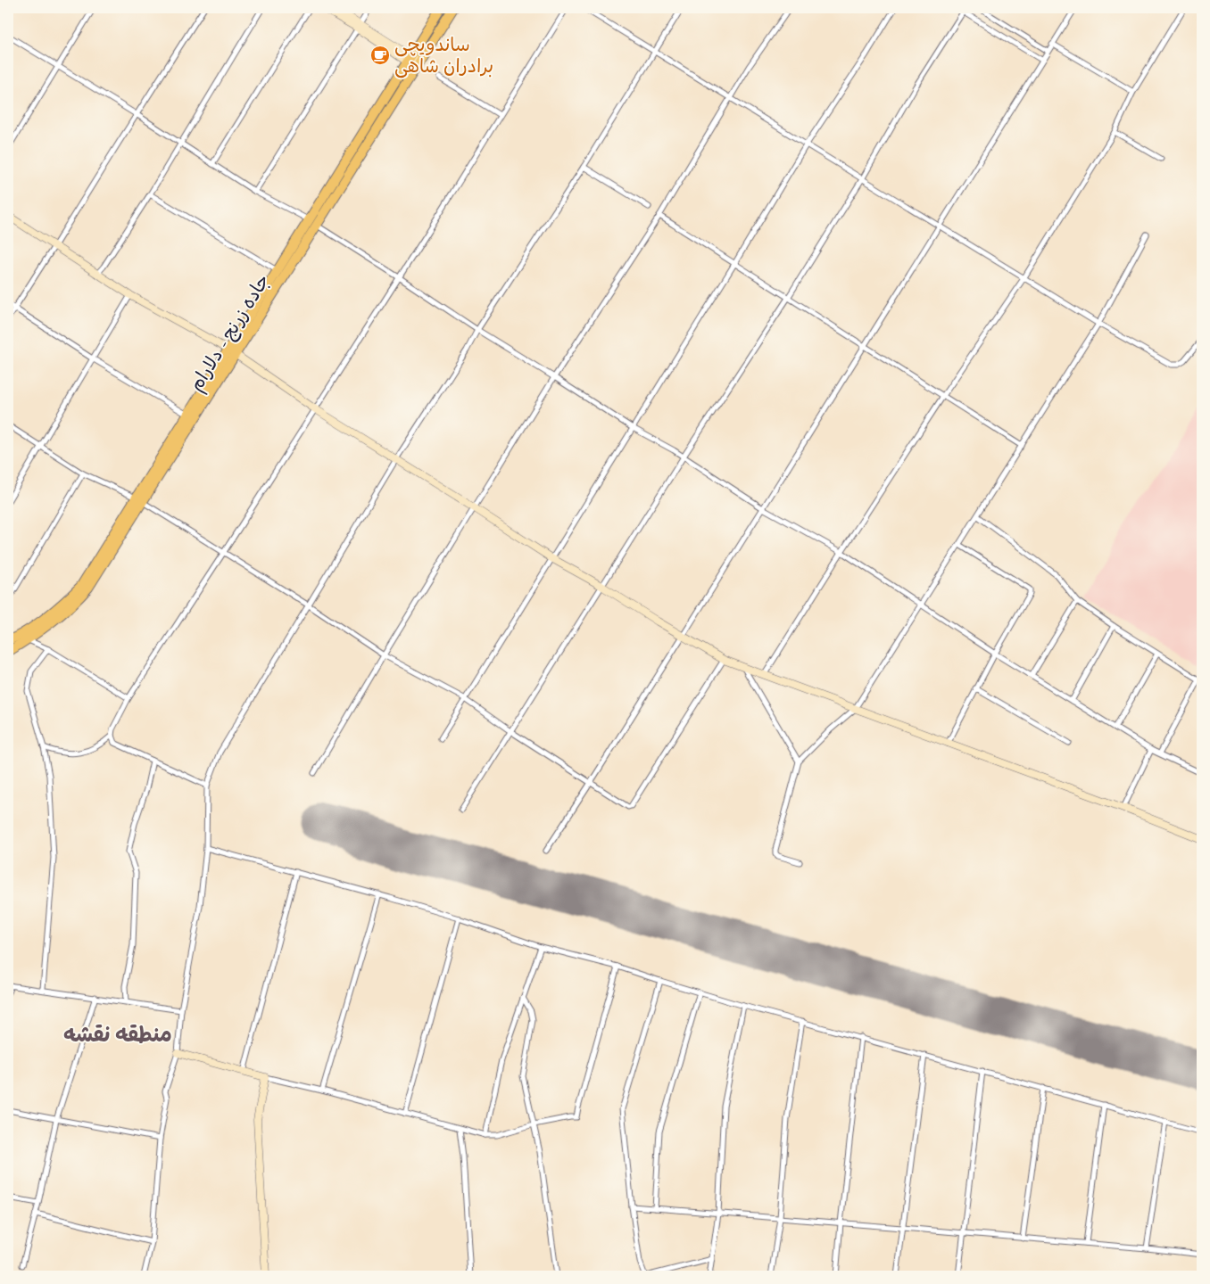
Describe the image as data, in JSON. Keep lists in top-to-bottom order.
{
  "streets": {
    "highway": ["جاده زرنج - دلارام"]
  },
  "districts": ["منطقه نقشه"],
  "places": {
    "cafe": ["ساندویچی برادران شاهی"]
  }
}
